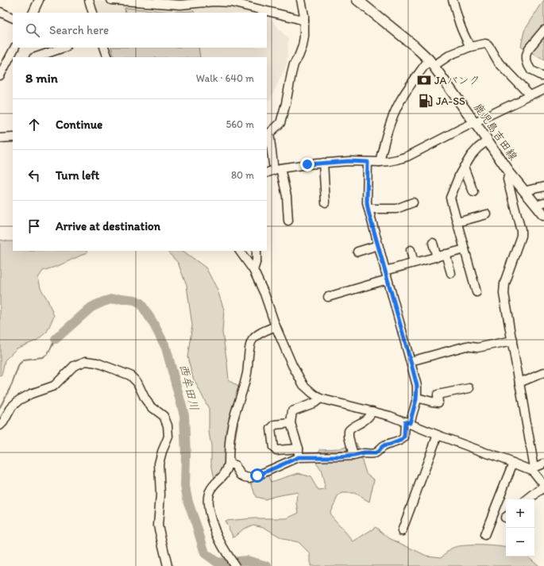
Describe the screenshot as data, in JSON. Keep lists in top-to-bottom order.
{
  "streets": {
    "main road": ["鹿児島吉田線"]
  },
  "water": ["西牟田川"],
  "places": {
    "bank": ["JAバンク"],
    "fuel station": ["JA-SS"]
  },
  "page": {
    "search": "Search here",
    "heading": ["8 min", "Walk · 640 m"],
    "list": [
      ["Continue", "560 m"],
      ["Turn left", "80 m"],
      "Arrive at destination"
    ],
    "map_buttons": ["+", "−"]
  }
}
